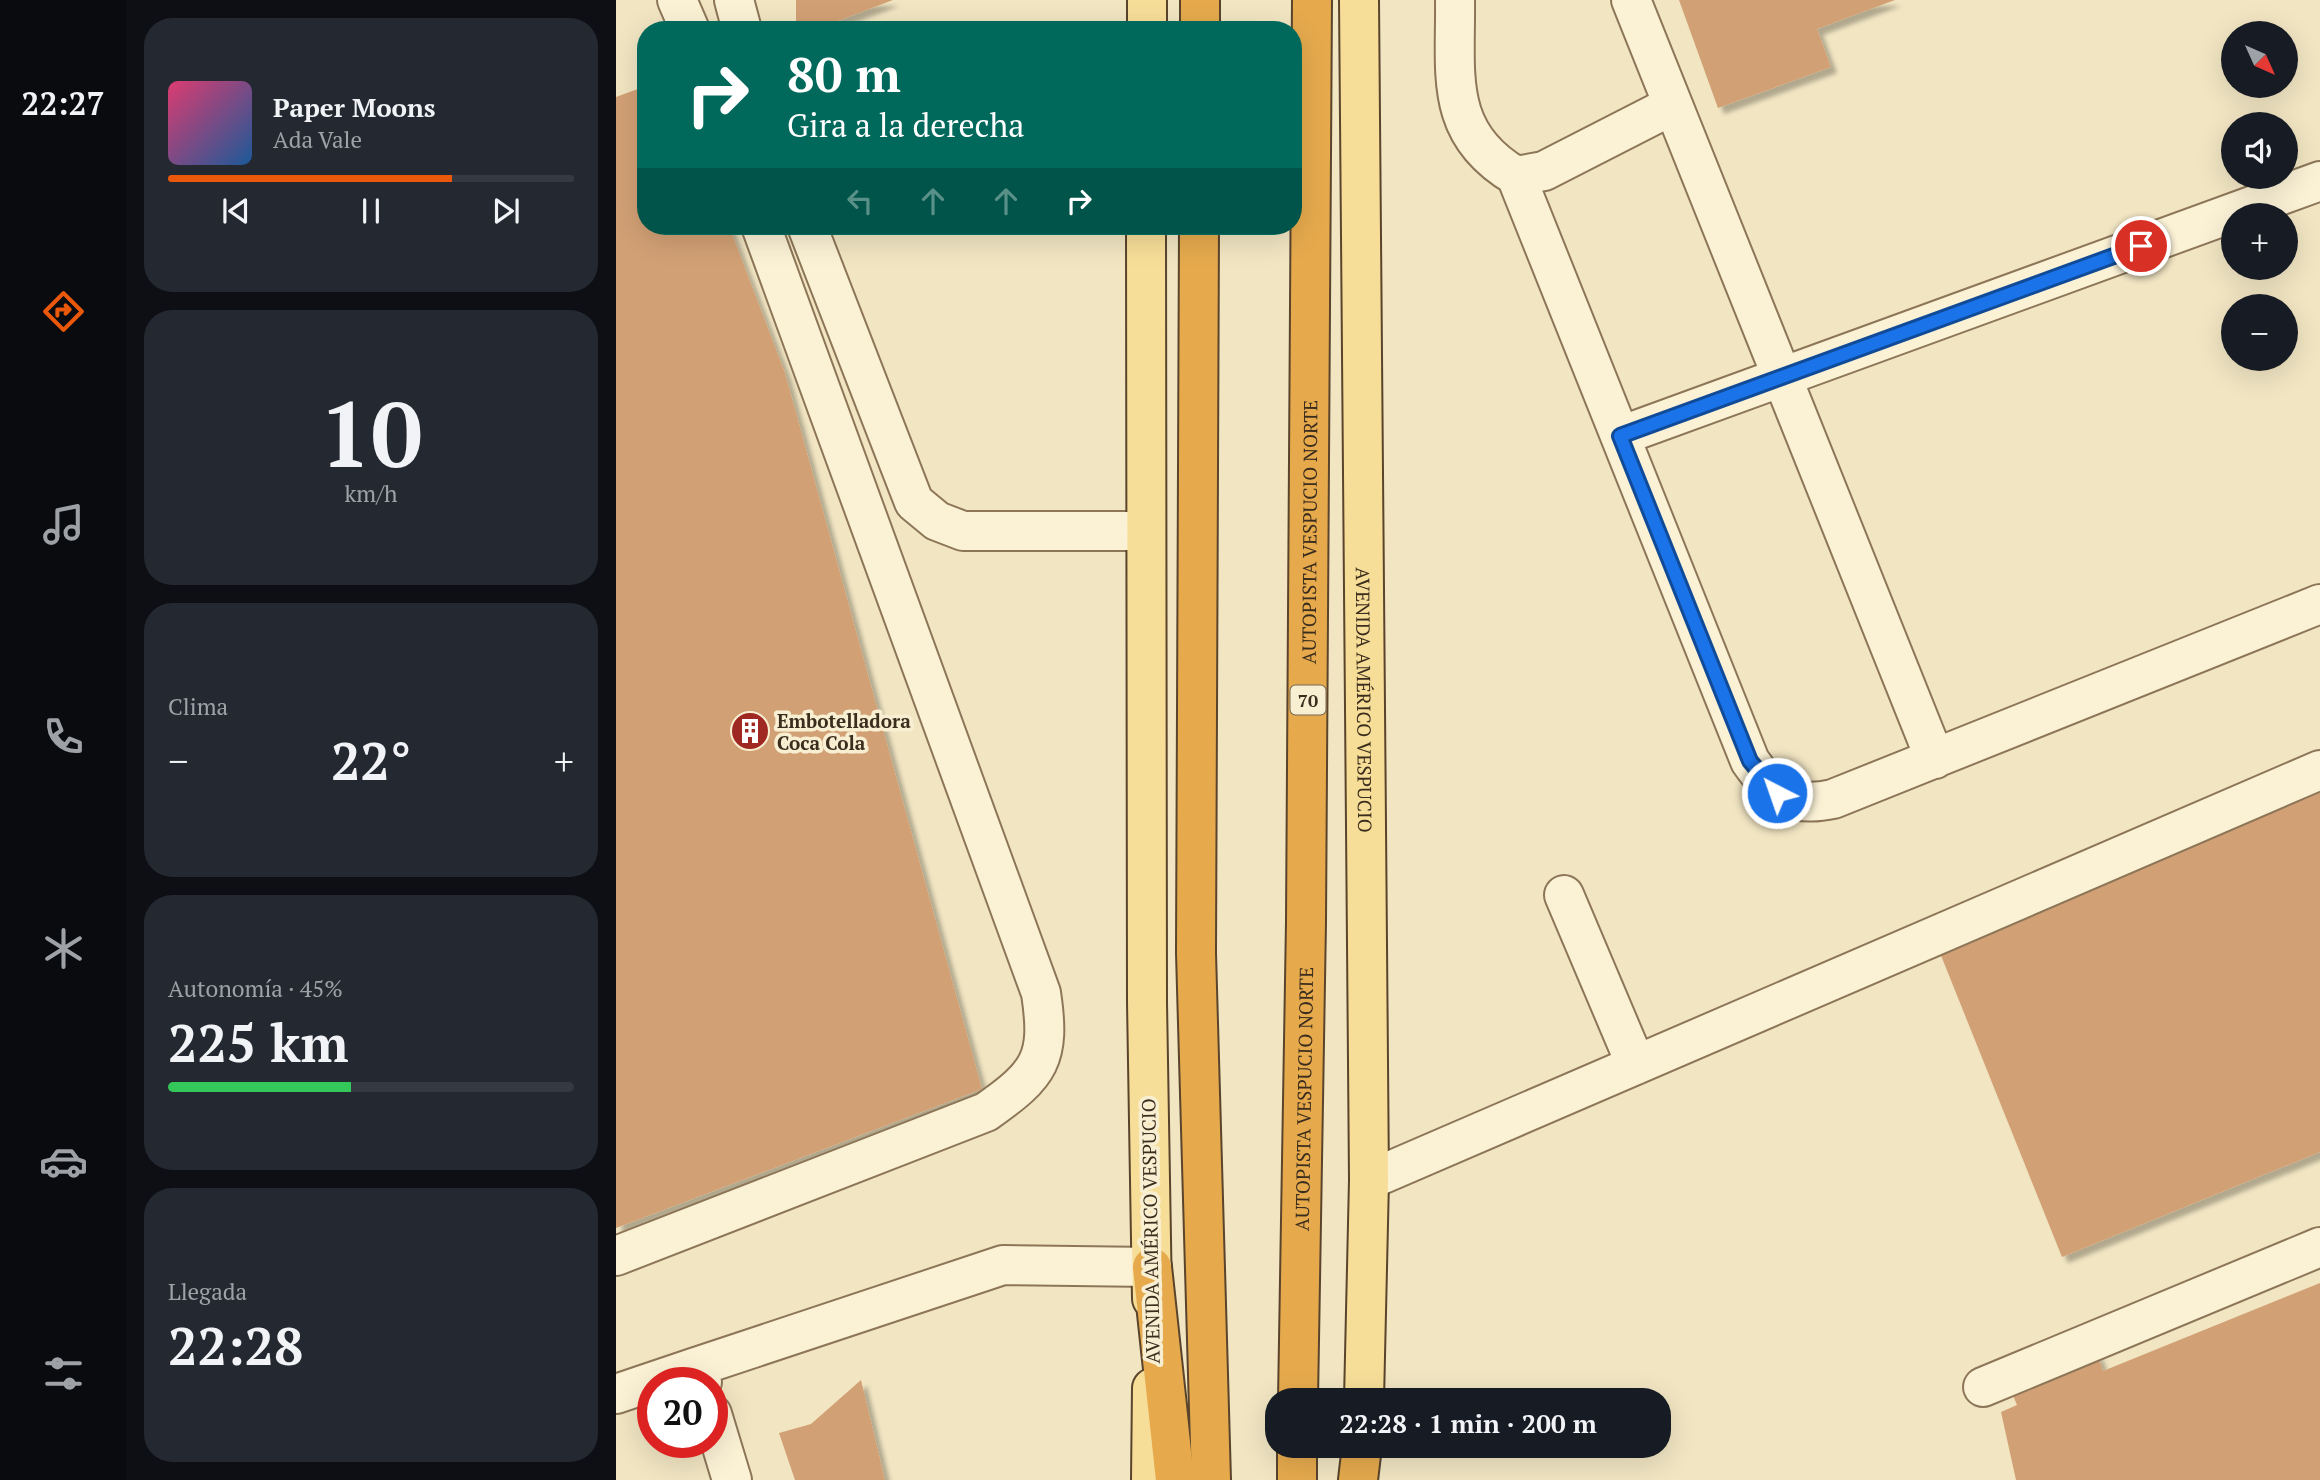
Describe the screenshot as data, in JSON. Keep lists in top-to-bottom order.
{
  "streets": {
    "highway": ["AUTOPISTA VESPUCIO NORTE", "70"],
    "main road": ["AVENIDA AMÉRICO VESPUCIO"]
  },
  "places": {
    "building": ["Embotelladora Coca Cola"]
  },
  "north": "bottom right",
  "page": {
    "tabs": "22:27",
    "map_buttons": ["+", "−"],
    "turn": ["80 m", "Gira a la derecha"],
    "song": ["Paper Moons", "Ada Vale"],
    "tile": [
      ["10", "km/h"],
      "Clima",
      ["Autonomía · 45%", "225 km"],
      ["Llegada", "22:28"]
    ],
    "heat": ["−", "22°", "+"],
    "limit": "20",
    "trip": "22:28 · 1 min · 200 m"
  }
}
